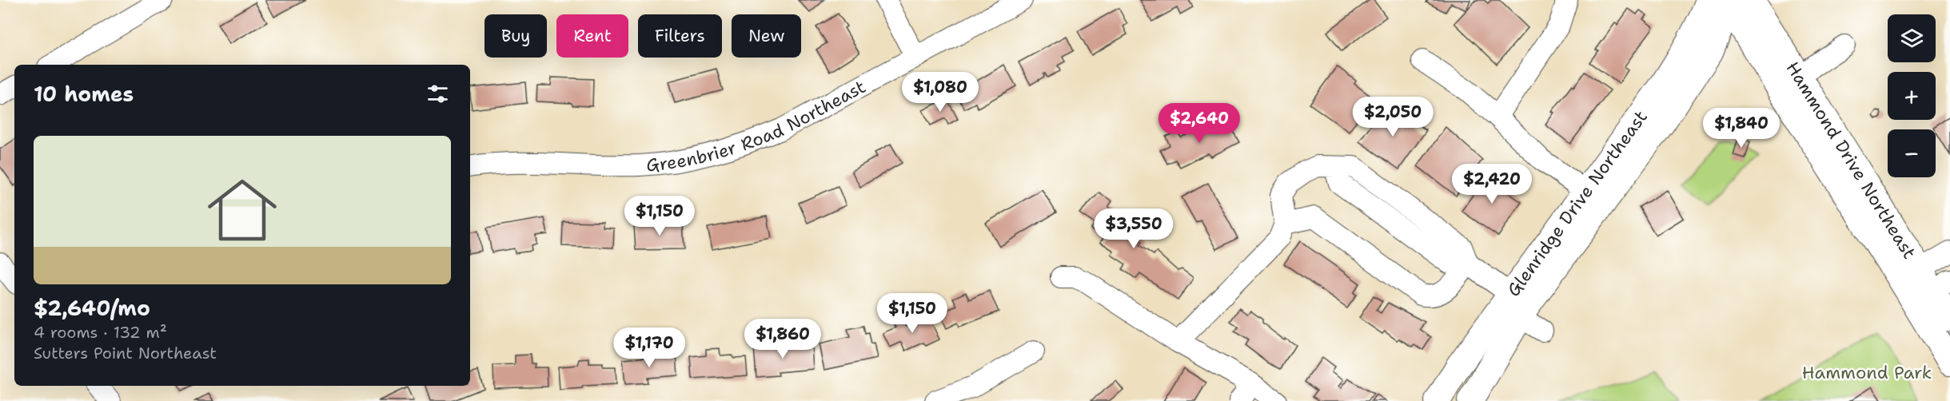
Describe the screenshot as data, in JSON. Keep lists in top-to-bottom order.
{
  "streets": {
    "main road": ["Hammond Drive Northeast", "Glenridge Drive Northeast"],
    "street": ["Greenbrier Road Northeast"]
  },
  "crossings": [
    ["Hammond Drive Northeast", "Glenridge Drive Northeast"]
  ],
  "parks": ["Hammond Park"],
  "page": {
    "map_buttons": ["+", "−"],
    "chip": [
      "Buy",
      "Rent",
      "Filters",
      "New"
    ],
    "heading": "10 homes",
    "price": [
      "$1,080",
      "$2,050",
      "$2,640",
      "$1,840",
      "$2,420",
      "$1,150",
      "$3,550",
      "$1,150",
      "$1,860",
      "$1,170"
    ],
    "list": [
      {
        "name": "$2,640/mo",
        "note": "4 rooms · 132 m² · Sutters Point Northeast"
      }
    ]
  }
}
